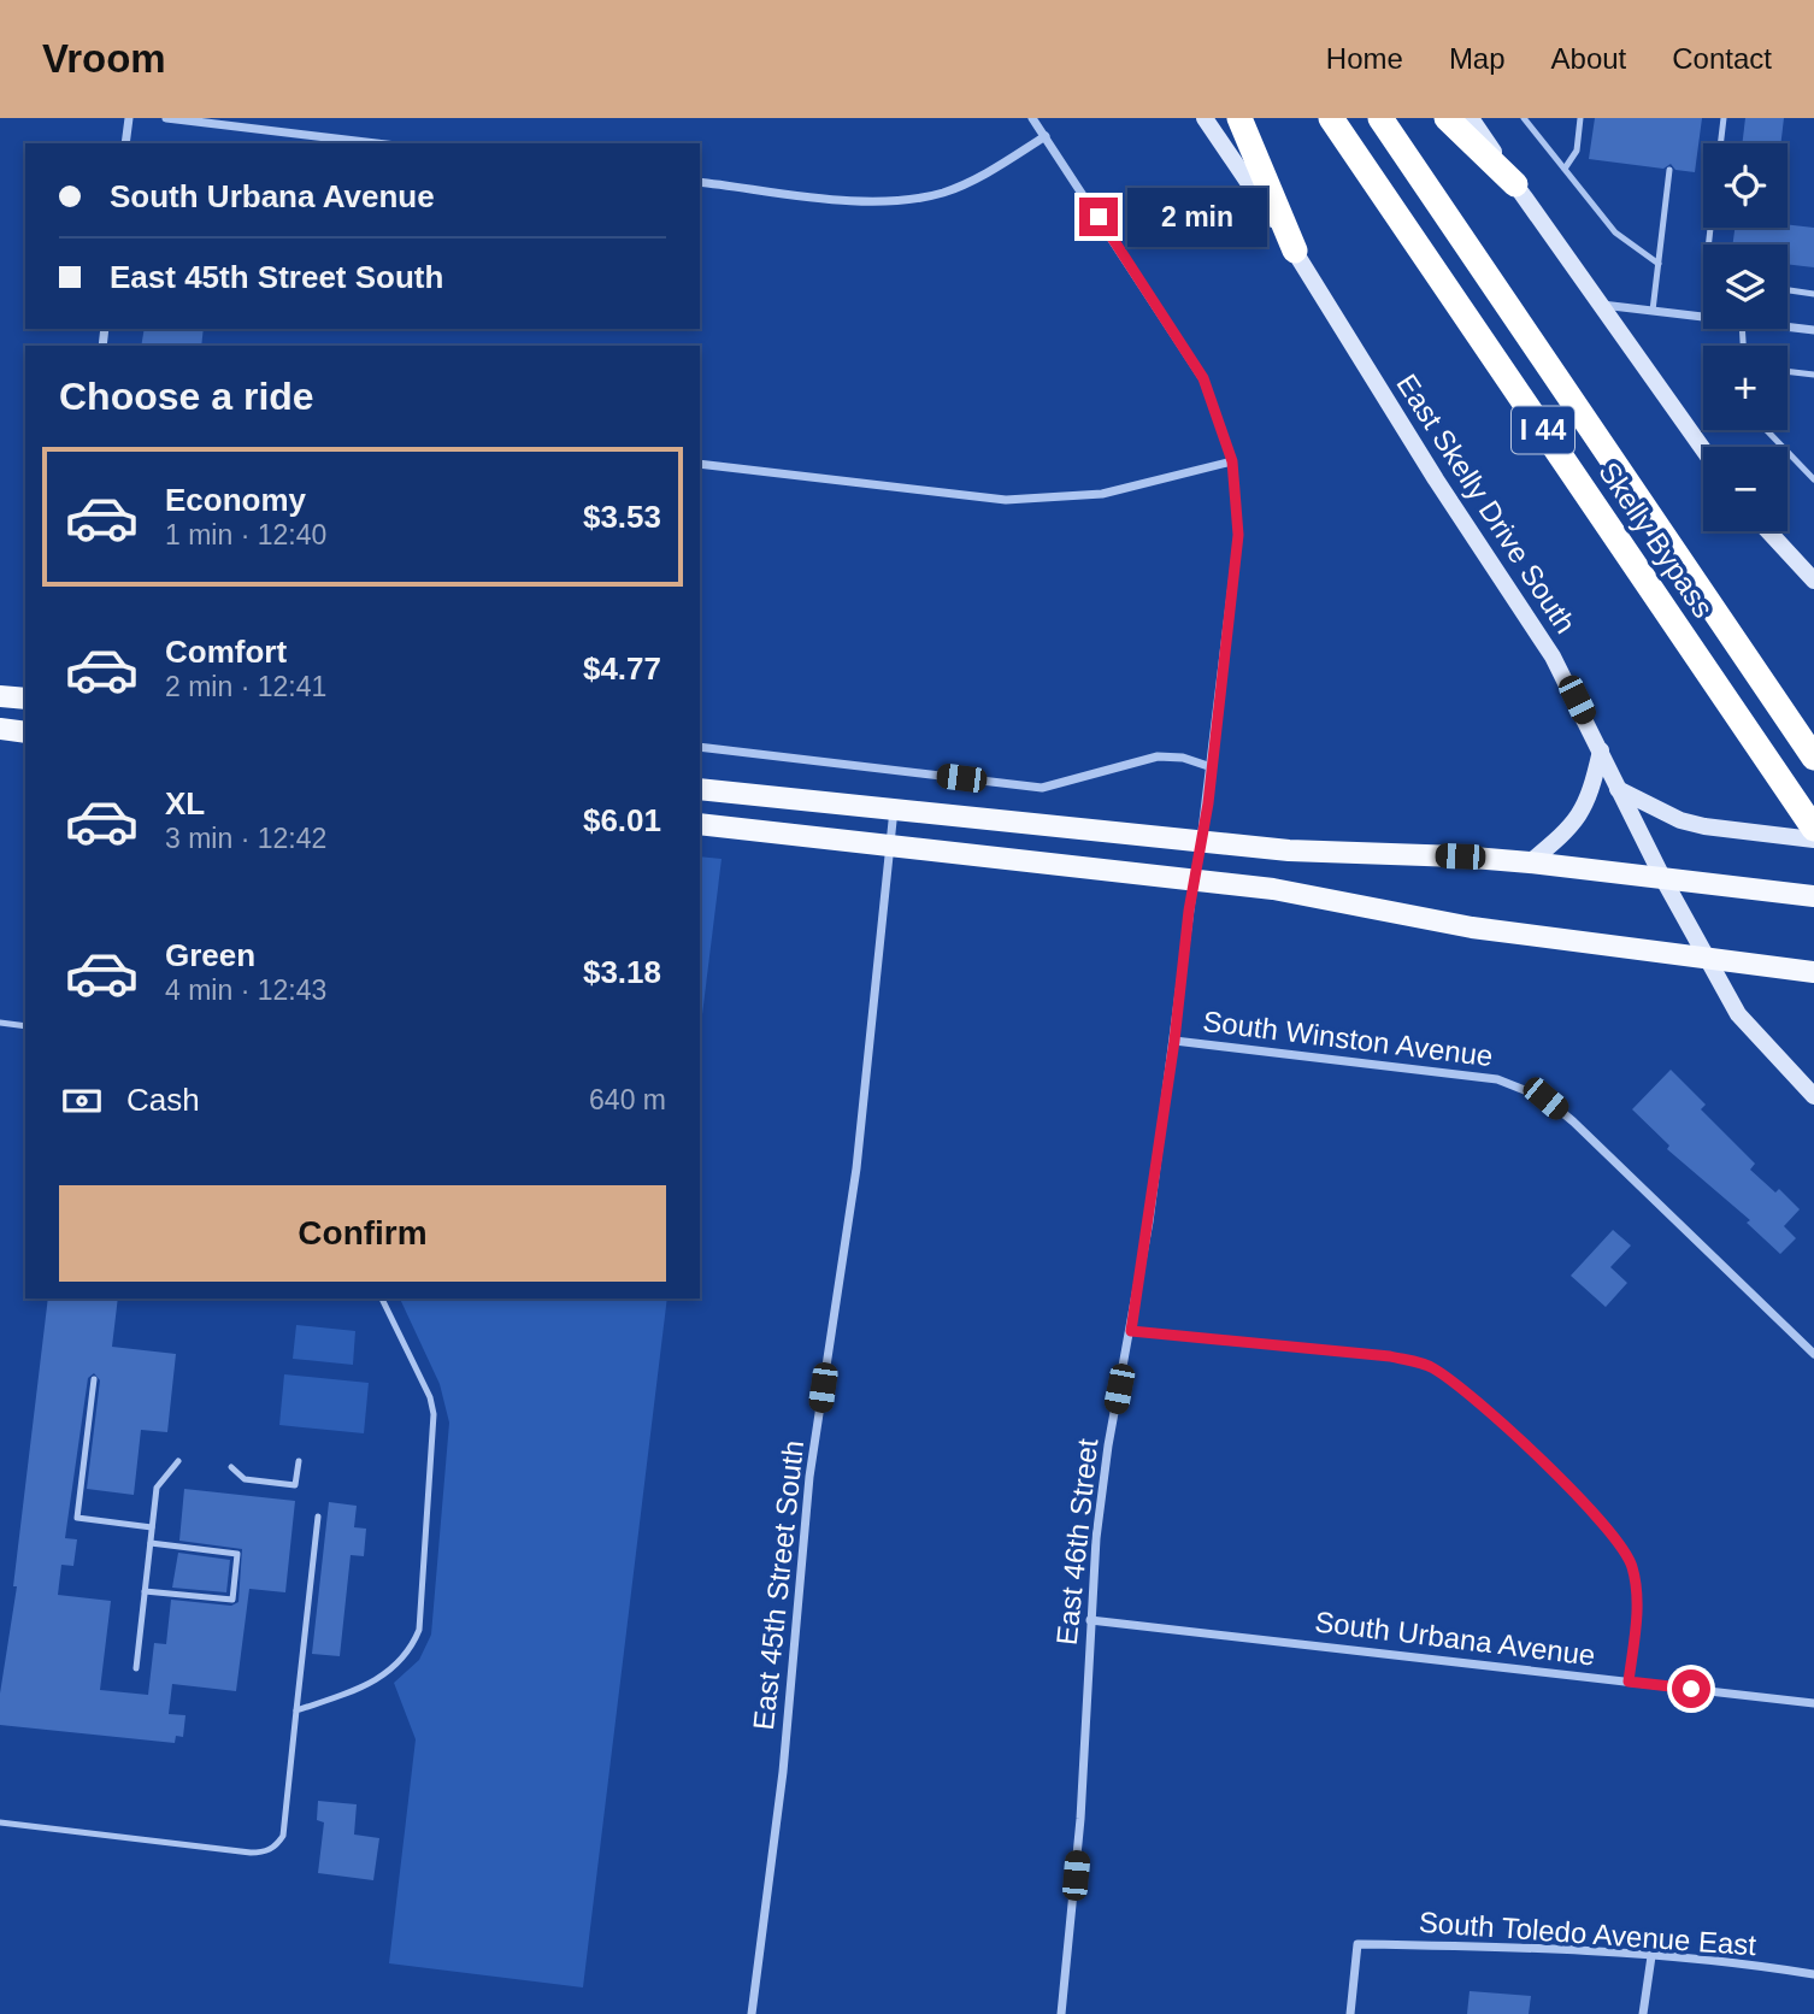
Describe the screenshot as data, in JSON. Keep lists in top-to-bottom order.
{
  "streets": {
    "highway": ["I 44", "Skelly Bypass"],
    "main road": ["East Skelly Drive South"],
    "street": [
      "South Winston Avenue",
      "East 46th Street",
      "East 45th Street South",
      "South Urbana Avenue",
      "South Toledo Avenue East"
    ]
  },
  "crossings": [
    ["South Winston Avenue", "East 46th Street"],
    ["East 46th Street", "South Urbana Avenue"]
  ],
  "page": {
    "header": "Vroom",
    "nav": [
      "Home",
      "Map",
      "About",
      "Contact"
    ],
    "map_buttons": ["+", "−"],
    "banner": ["South Urbana Avenue", "East 45th Street South"],
    "bubble": "2 min",
    "heading": "Choose a ride",
    "list": [
      {
        "name": "Economy",
        "note": "1 min · 12:40",
        "value": "$3.53"
      },
      {
        "name": "Comfort",
        "note": "2 min · 12:41",
        "value": "$4.77"
      },
      {
        "name": "XL",
        "note": "3 min · 12:42",
        "value": "$6.01"
      },
      {
        "name": "Green",
        "note": "4 min · 12:43",
        "value": "$3.18"
      }
    ],
    "pay": ["Cash", "640 m"],
    "buttons": "Confirm"
  }
}
